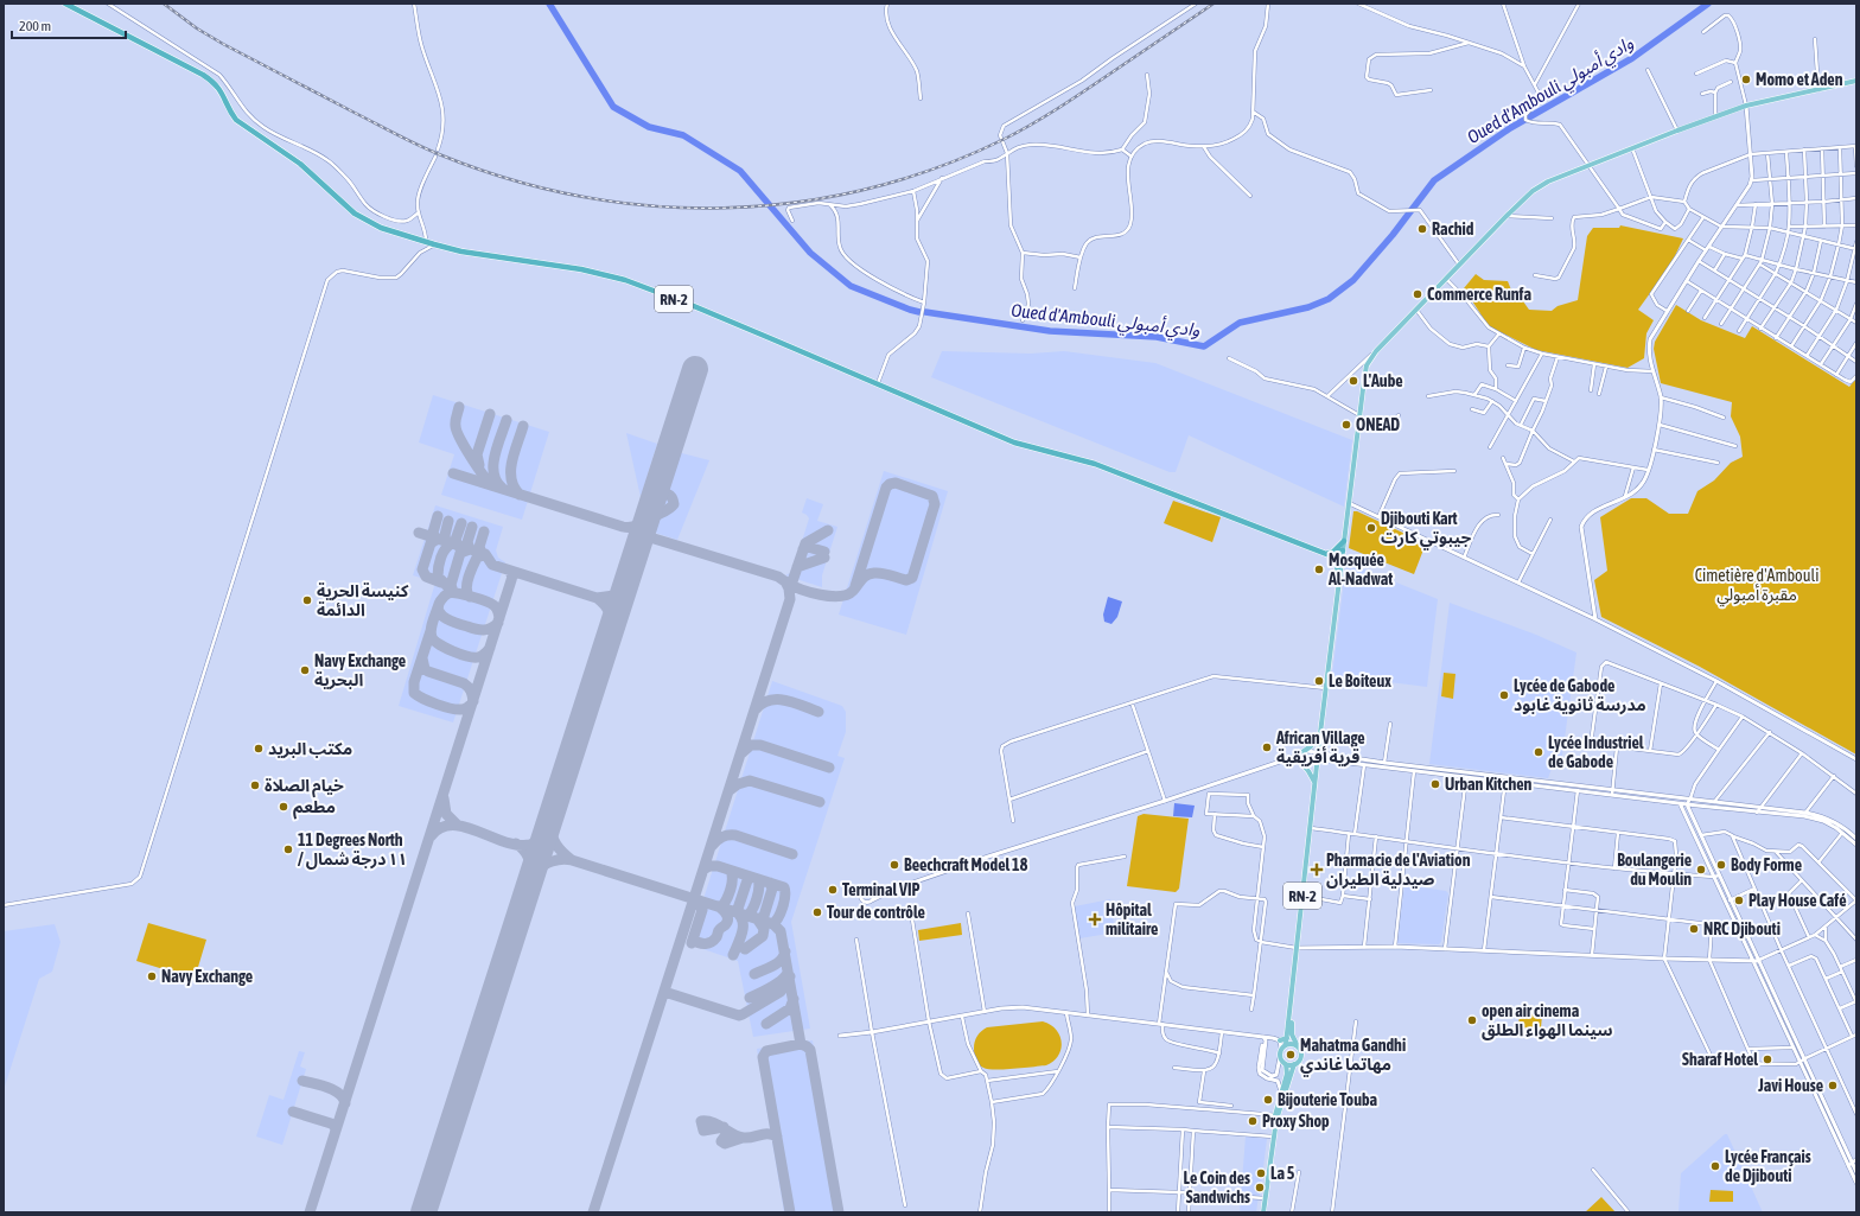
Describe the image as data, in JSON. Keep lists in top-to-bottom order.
{
  "streets": {
    "highway": ["RN-2"]
  },
  "water": ["Oued d'Ambouli وادي أمبولي"],
  "parks": ["Cimetière d'Ambouli مقبرة أمبولي"],
  "places": {
    "other": [
      "Momo et Aden",
      "Rachid",
      "Commerce Runfa",
      "L'Aube",
      "ONEAD",
      "Djibouti Kart جيبوتي كارت",
      "Mosquée Al-Nadwat",
      "كنيسة الحرية الدائمة",
      "Navy Exchange البحرية",
      "Le Boiteux",
      "Lycée de Gabode مدرسة ثانوية غابود",
      "African Village قرية أفريقية",
      "مكتب البريد",
      "Lycée Industriel de Gabode",
      "Urban Kitchen",
      "خيام الصلاة",
      "مطعم",
      "11 Degrees North / ١١ درجة شمال",
      "Beechcraft Model 18",
      "Body Forme",
      "Boulangerie du Moulin",
      "Terminal VIP",
      "Play House Café",
      "Tour de contrôle",
      "NRC Djibouti",
      "Navy Exchange",
      "open air cinema سينما الهواء الطلق",
      "Mahatma Gandhi مهاتما غاندي",
      "Sharaf Hotel",
      "Javi House",
      "Bijouterie Touba",
      "Proxy Shop",
      "Lycée Français de Djibouti",
      "La 5",
      "Le Coin des Sandwichs"
    ],
    "health": ["Pharmacie de l'Aviation صيدلية الطيران", "Hôpital militaire"]
  },
  "scale_bar": "200 m"
}
